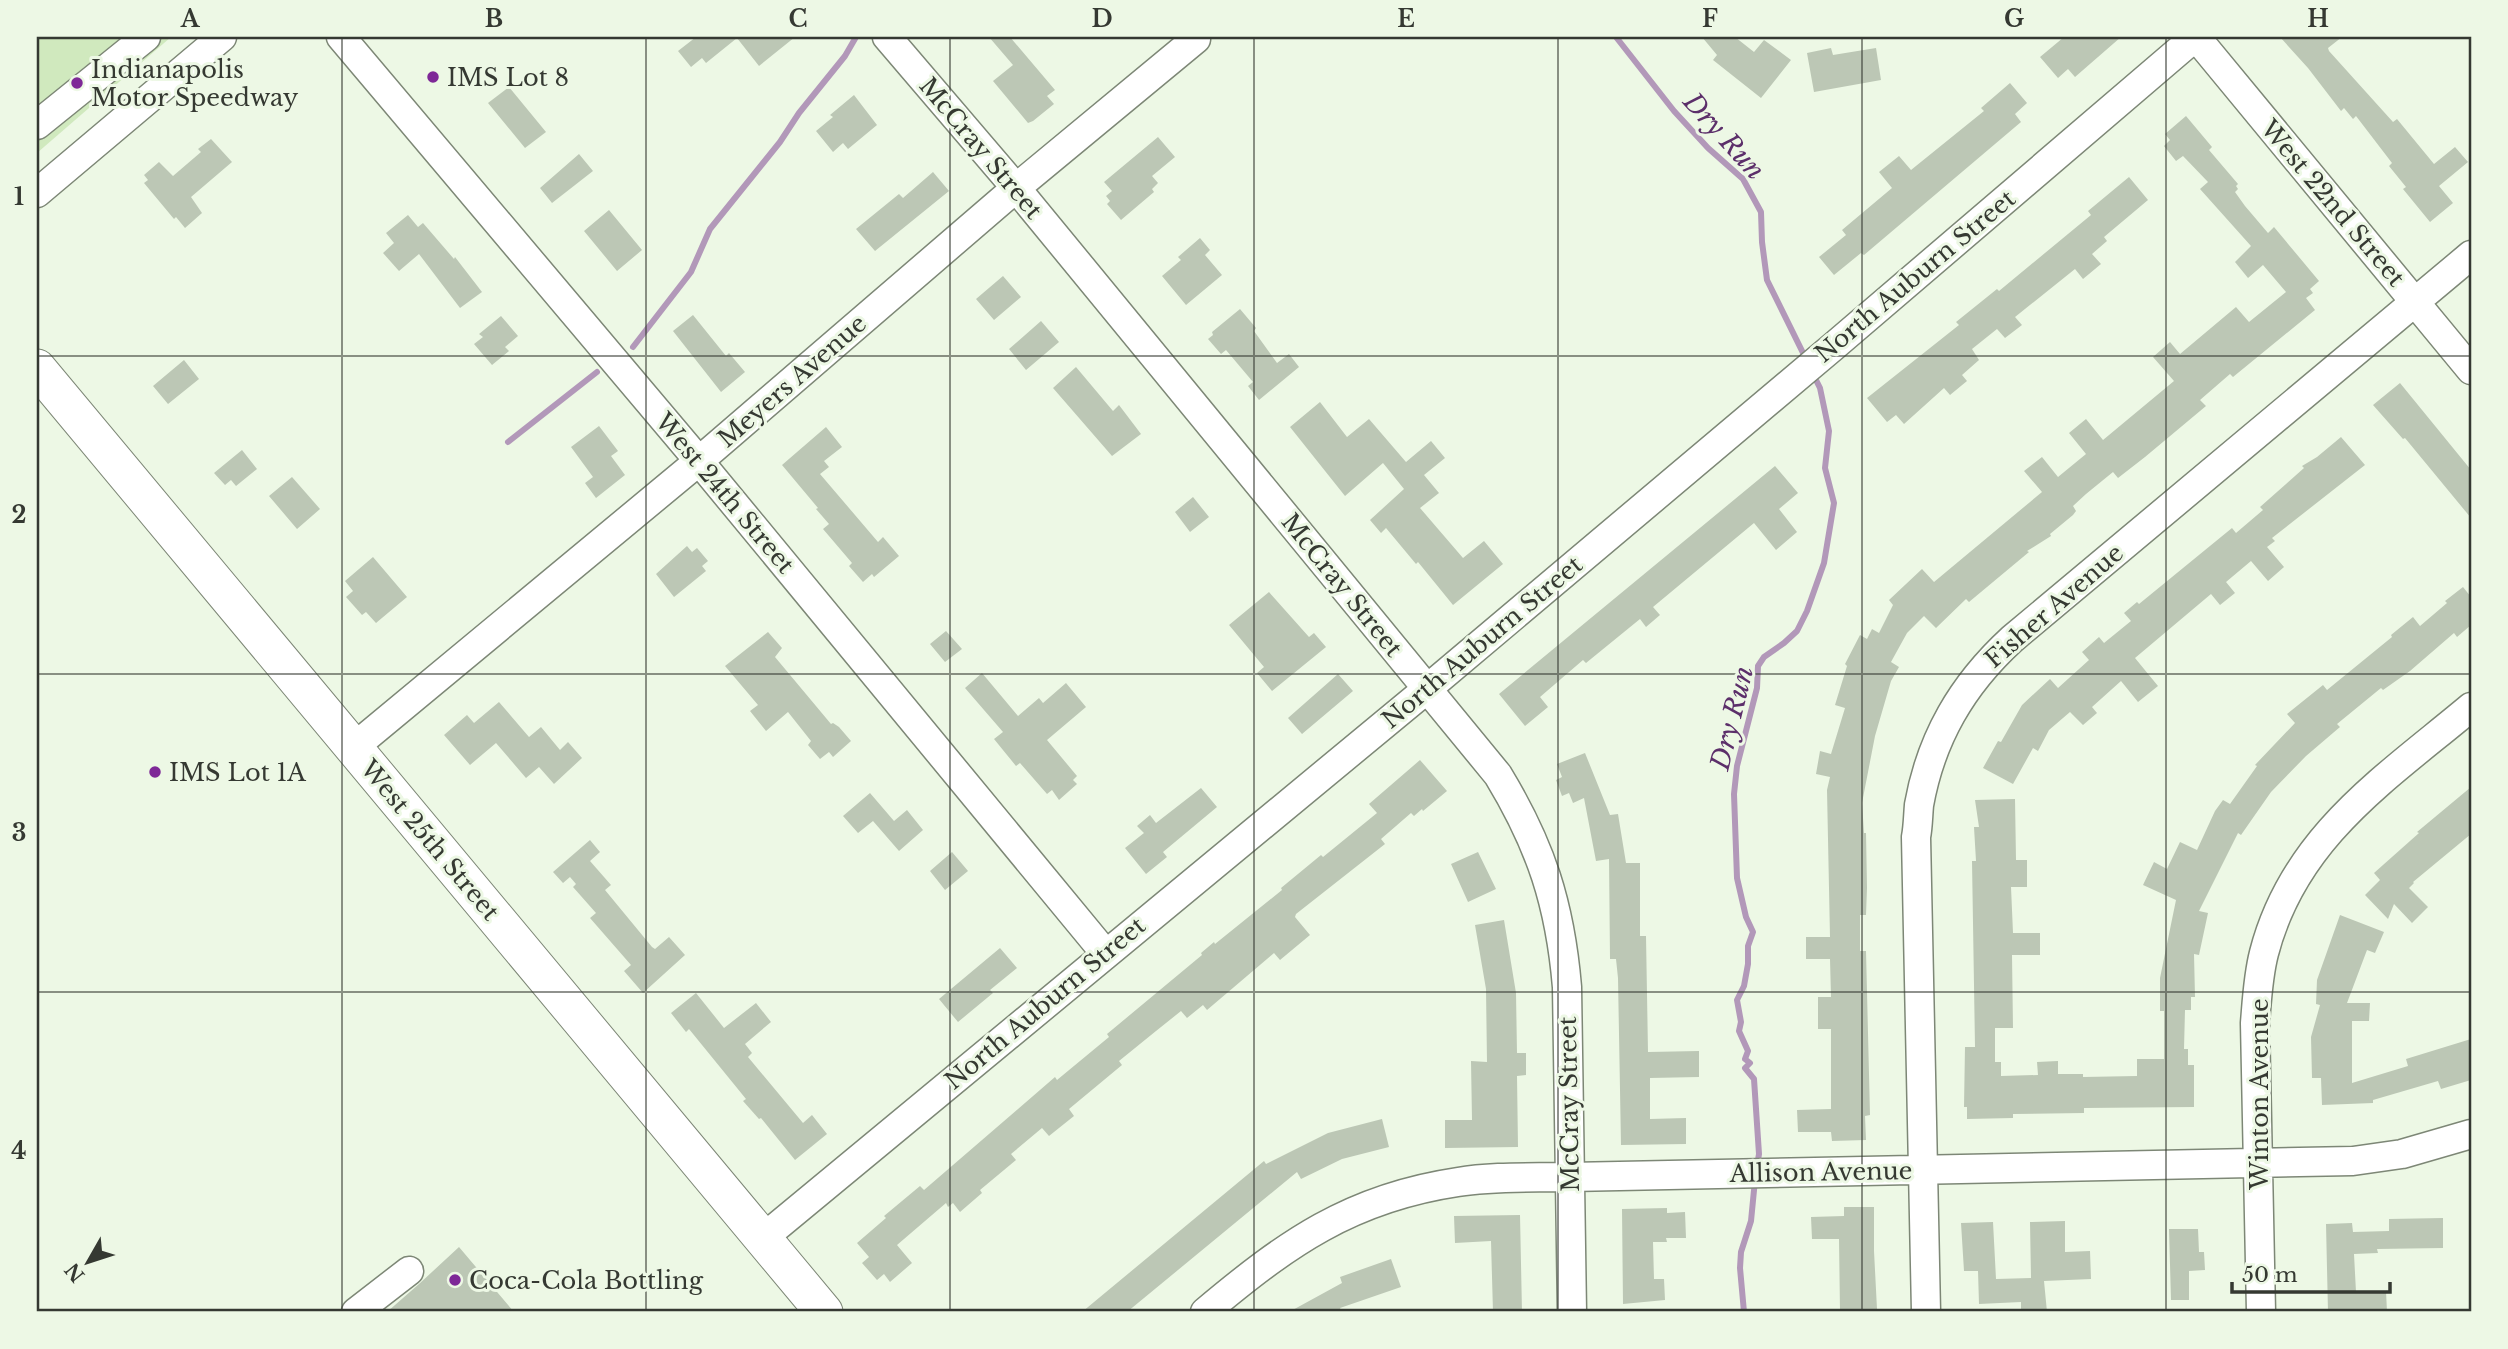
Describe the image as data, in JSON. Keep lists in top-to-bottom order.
{
  "streets": {
    "main road": ["West 25th Street"],
    "street": [
      "McCray Street",
      "West 22nd Street",
      "North Auburn Street",
      "Meyers Avenue",
      "West 24th Street",
      "Fisher Avenue",
      "Winton Avenue",
      "Allison Avenue"
    ]
  },
  "crossings": [
    ["McCray Street", "North Auburn Street"],
    ["McCray Street", "Meyers Avenue"],
    ["McCray Street", "Allison Avenue"],
    ["West 22nd Street", "North Auburn Street"],
    ["West 22nd Street", "Fisher Avenue"],
    ["North Auburn Street", "West 24th Street"],
    ["North Auburn Street", "West 25th Street"],
    ["Meyers Avenue", "West 24th Street"],
    ["Meyers Avenue", "West 25th Street"],
    ["Fisher Avenue", "Allison Avenue"],
    ["Winton Avenue", "Allison Avenue"]
  ],
  "water": ["Dry Run"],
  "places": [
    "IMS Lot 8",
    "Indianapolis Motor Speedway",
    "IMS Lot 1A",
    "Coca-Cola Bottling"
  ],
  "scale_bar": "50 m",
  "north": "bottom left",
  "grid": {
    "columns": [
      "A",
      "B",
      "C",
      "D",
      "E",
      "F",
      "G",
      "H"
    ],
    "rows": [
      "1",
      "2",
      "3",
      "4"
    ]
  }
}
